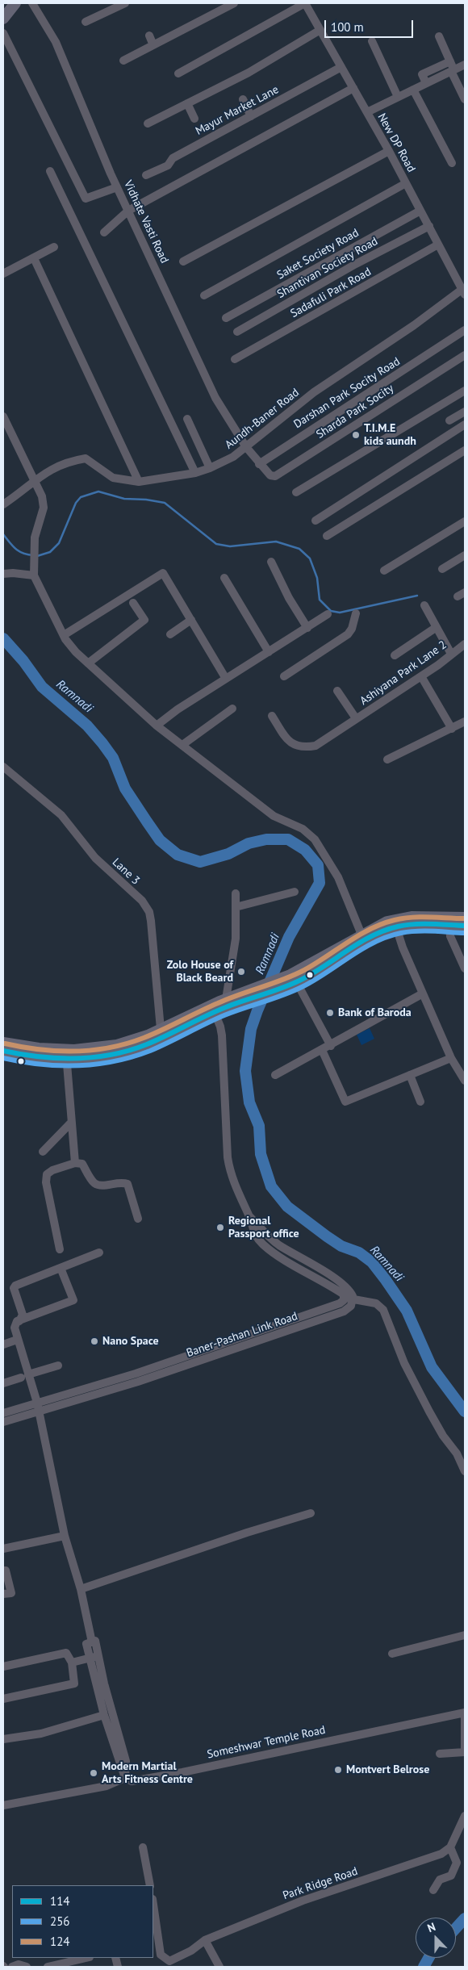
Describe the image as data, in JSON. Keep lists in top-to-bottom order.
{
  "streets": {
    "street": [
      "Mayur Market Lane",
      "New DP Road",
      "Vidhate Vasti Road",
      "Saket Society Road",
      "Shantivan Society Road",
      "Sadafuli Park Road",
      "Darshan Park Socity Road",
      "Sharda Park Socity",
      "Aundh-Baner Road",
      "Ashiyana Park Lane 2",
      "Lane 3",
      "Baner-Pashan Link Road",
      "Someshwar Temple Road",
      "Park Ridge Road"
    ]
  },
  "crossings": [
    ["Mayur Market Lane", "New DP Road"],
    ["New DP Road", "Saket Society Road"],
    ["New DP Road", "Shantivan Society Road"],
    ["New DP Road", "Sadafuli Park Road"],
    ["New DP Road", "Aundh-Baner Road"],
    ["Vidhate Vasti Road", "Aundh-Baner Road"],
    ["Darshan Park Socity Road", "Sharda Park Socity"]
  ],
  "water": ["Ramnadi"],
  "places": [
    "T.I.M.E kids aundh",
    "Zolo House of Black Beard",
    "Bank of Baroda",
    "Regional Passport office",
    "Nano Space",
    "Montvert Belrose",
    "Modern Martial Arts Fitness Centre"
  ],
  "lines": ["transit line 124", "transit line 114", "transit line 256"],
  "legend": ["114", "256", "124"],
  "scale_bar": "100 m",
  "north": "top"
}
